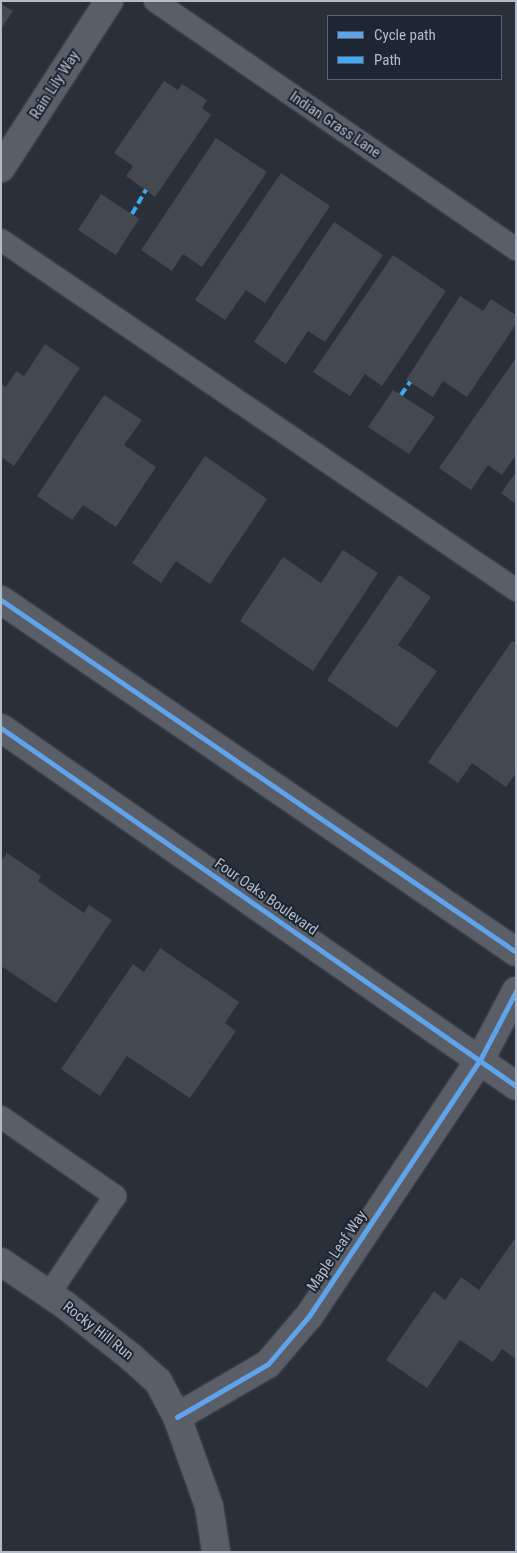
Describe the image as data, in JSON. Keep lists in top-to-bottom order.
{
  "streets": {
    "street": [
      "Rain Lily Way",
      "Four Oaks Boulevard",
      "Maple Leaf Way",
      "Rocky Hill Run"
    ],
    "lane": ["Indian Grass Lane"]
  },
  "crossings": [
    ["Four Oaks Boulevard", "Maple Leaf Way"],
    ["Maple Leaf Way", "Rocky Hill Run"]
  ],
  "legend": ["Cycle path", "Path"]
}
